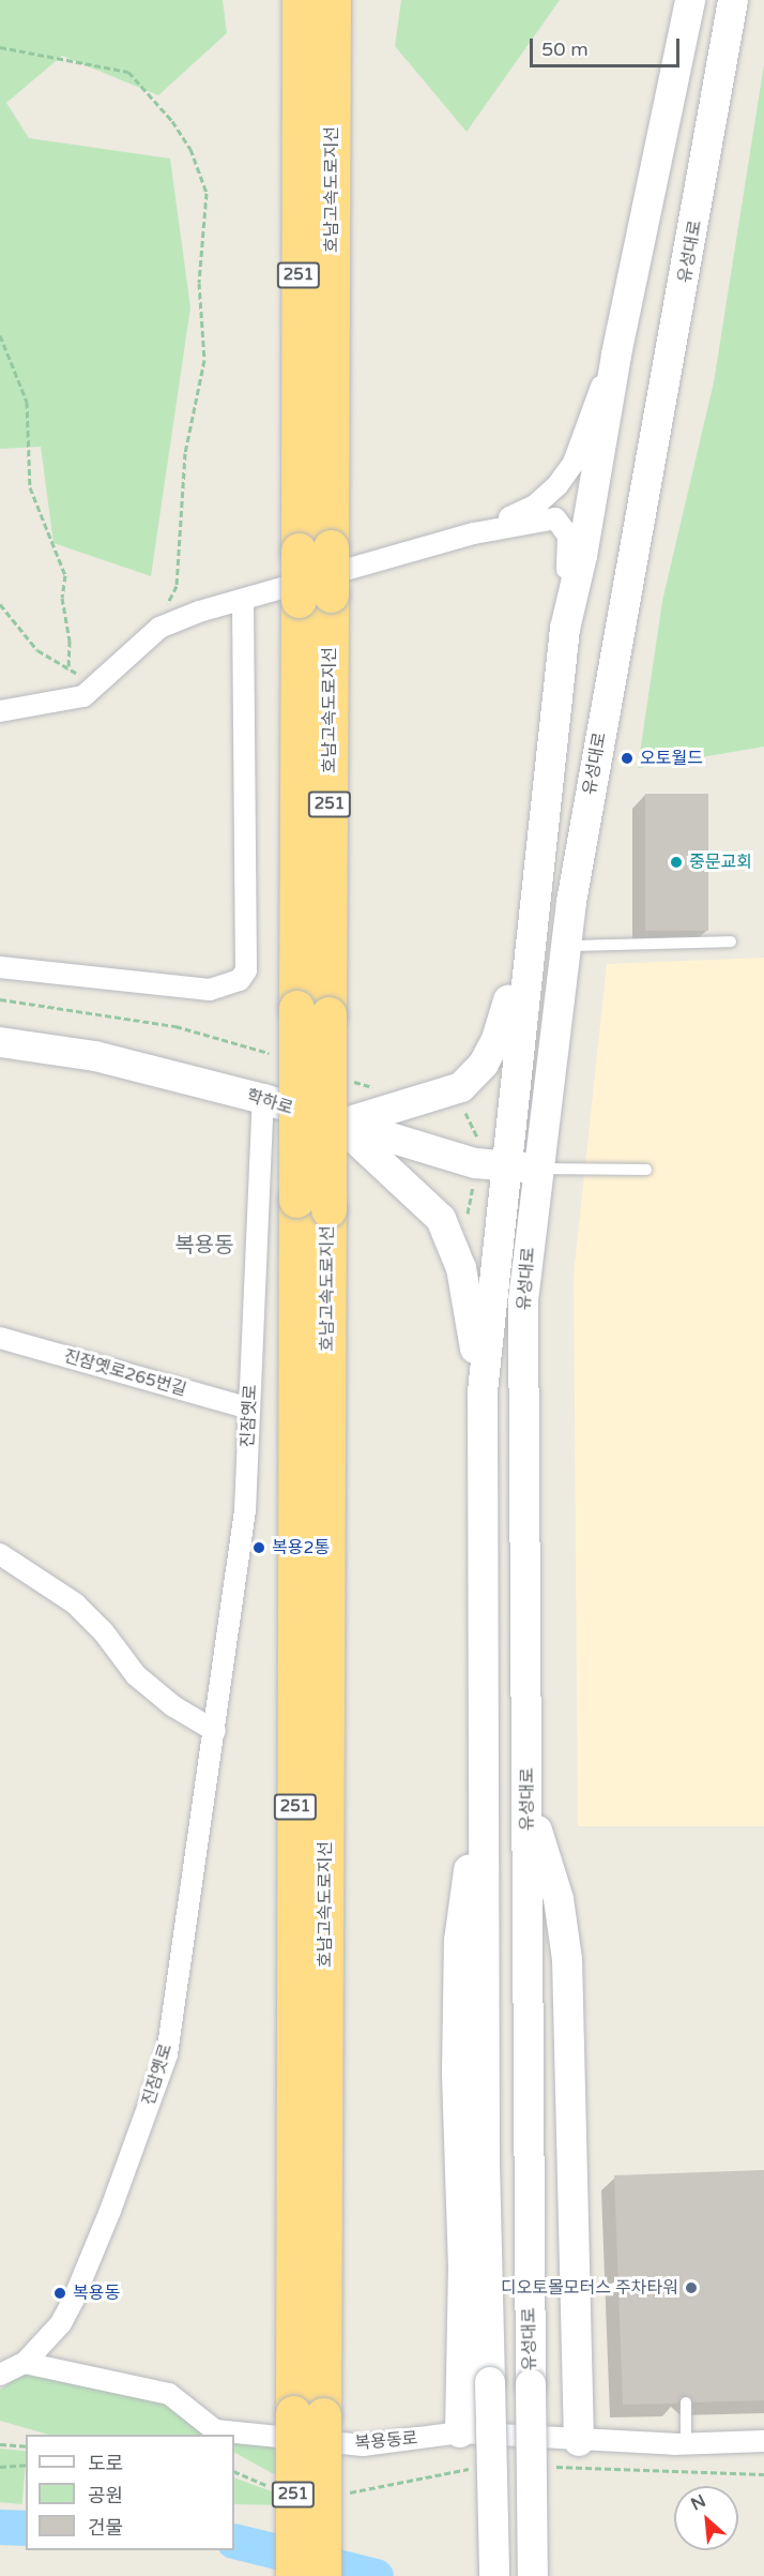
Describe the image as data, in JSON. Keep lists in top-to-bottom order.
{
  "streets": {
    "highway": ["호남고속도로지선", "251"],
    "street": [
      "유성대로",
      "학하로",
      "진잠옛로265번길",
      "진잠옛로",
      "복용동로"
    ]
  },
  "crossings": [
    ["유성대로", "학하로"],
    ["학하로", "진잠옛로"],
    ["진잠옛로265번길", "진잠옛로"],
    ["진잠옛로", "복용동로"]
  ],
  "districts": ["복용동"],
  "places": [
    "오토월드",
    "중문교회",
    "복용2통",
    "디오토몰모터스 주차타워",
    "복용동"
  ],
  "legend": ["도로", "공원", "건물"],
  "scale_bar": "50 m",
  "north": "top left"
}
